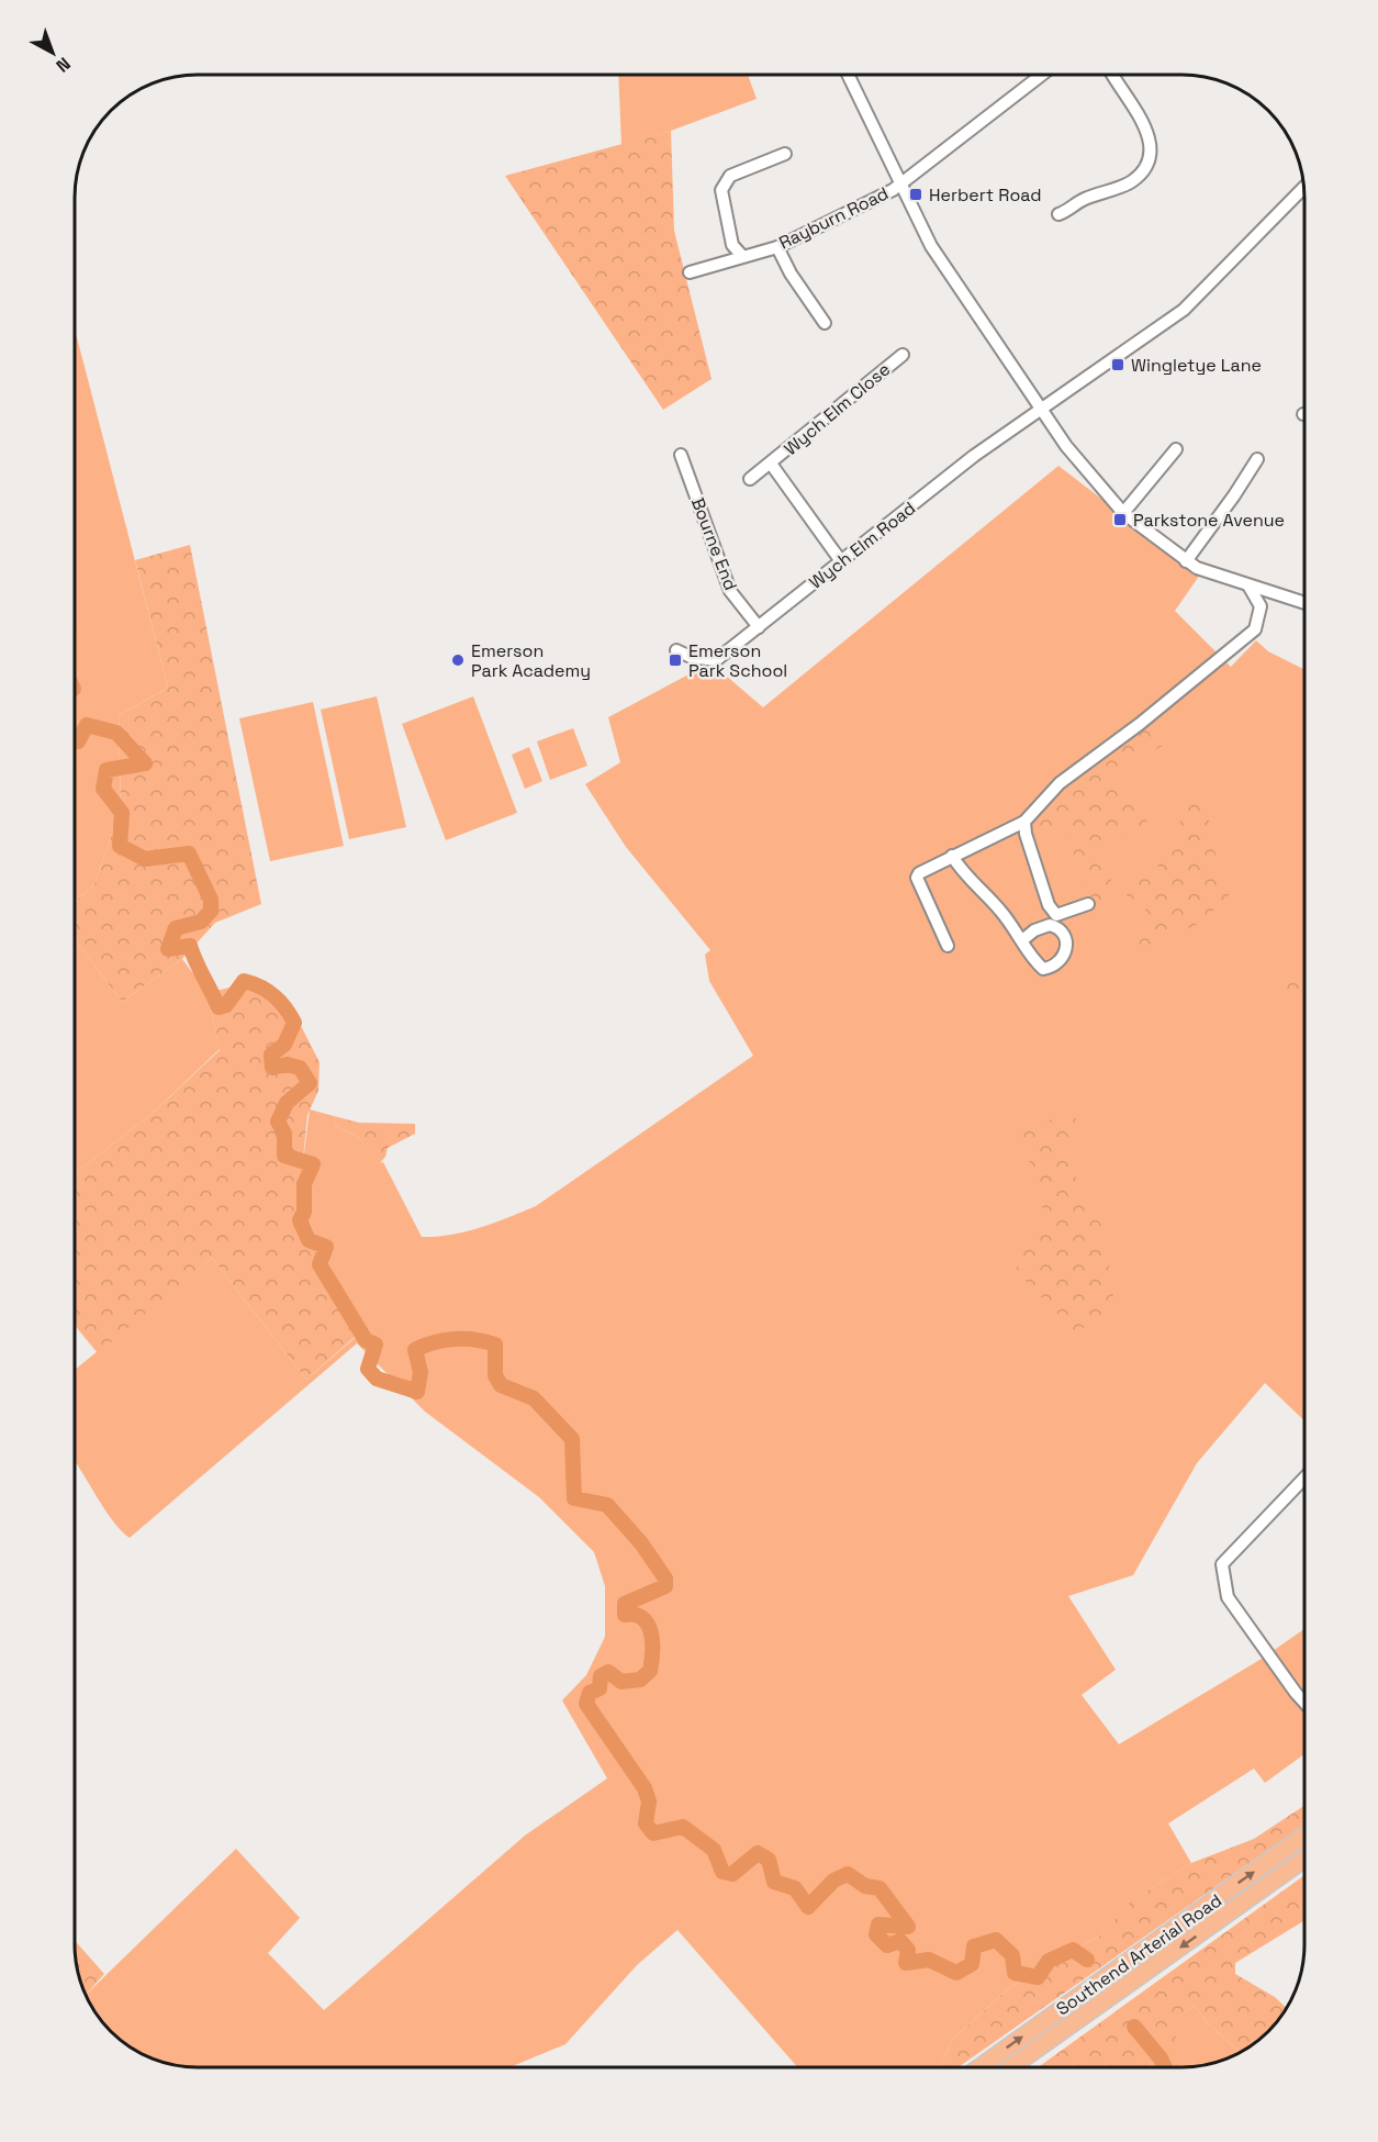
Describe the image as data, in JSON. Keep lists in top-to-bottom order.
{
  "streets": {
    "highway": ["Southend Arterial Road"],
    "street": [
      "Rayburn Road",
      "Wych Elm Close",
      "Bourne End",
      "Wych Elm Road"
    ]
  },
  "crossings": [
    ["Wych Elm Close", "Wych Elm Road"],
    ["Bourne End", "Wych Elm Road"]
  ],
  "places": {
    "transit": [
      "Herbert Road",
      "Wingletye Lane",
      "Parkstone Avenue",
      "Emerson Park School"
    ],
    "other": ["Emerson Park Academy"]
  },
  "north": "bottom right"
}
